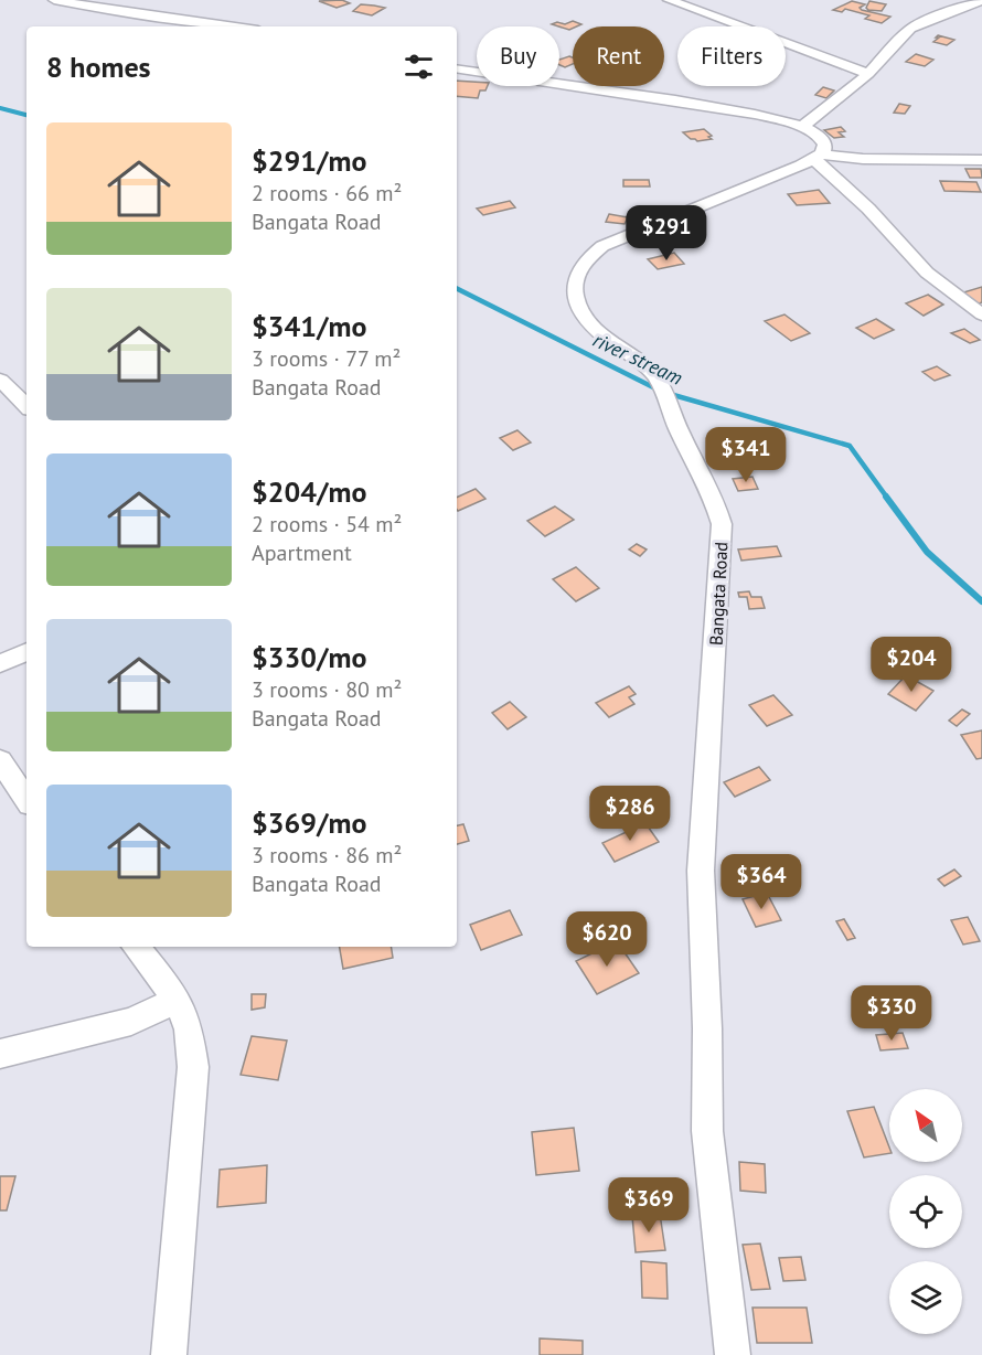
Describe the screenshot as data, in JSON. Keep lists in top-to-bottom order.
{
  "streets": {
    "street": ["Bangata Road"]
  },
  "water": ["river stream"],
  "north": "top left",
  "page": {
    "chip": ["Buy", "Rent", "Filters"],
    "heading": "8 homes",
    "list": [
      {
        "name": "$291/mo",
        "note": "2 rooms · 66 m² · Bangata Road"
      },
      {
        "name": "$341/mo",
        "note": "3 rooms · 77 m² · Bangata Road"
      },
      {
        "name": "$204/mo",
        "note": "2 rooms · 54 m² · Apartment"
      },
      {
        "name": "$330/mo",
        "note": "3 rooms · 80 m² · Bangata Road"
      },
      {
        "name": "$369/mo",
        "note": "3 rooms · 86 m² · Bangata Road"
      }
    ],
    "price": [
      "$291",
      "$341",
      "$204",
      "$286",
      "$364",
      "$620",
      "$330",
      "$369"
    ]
  }
}
